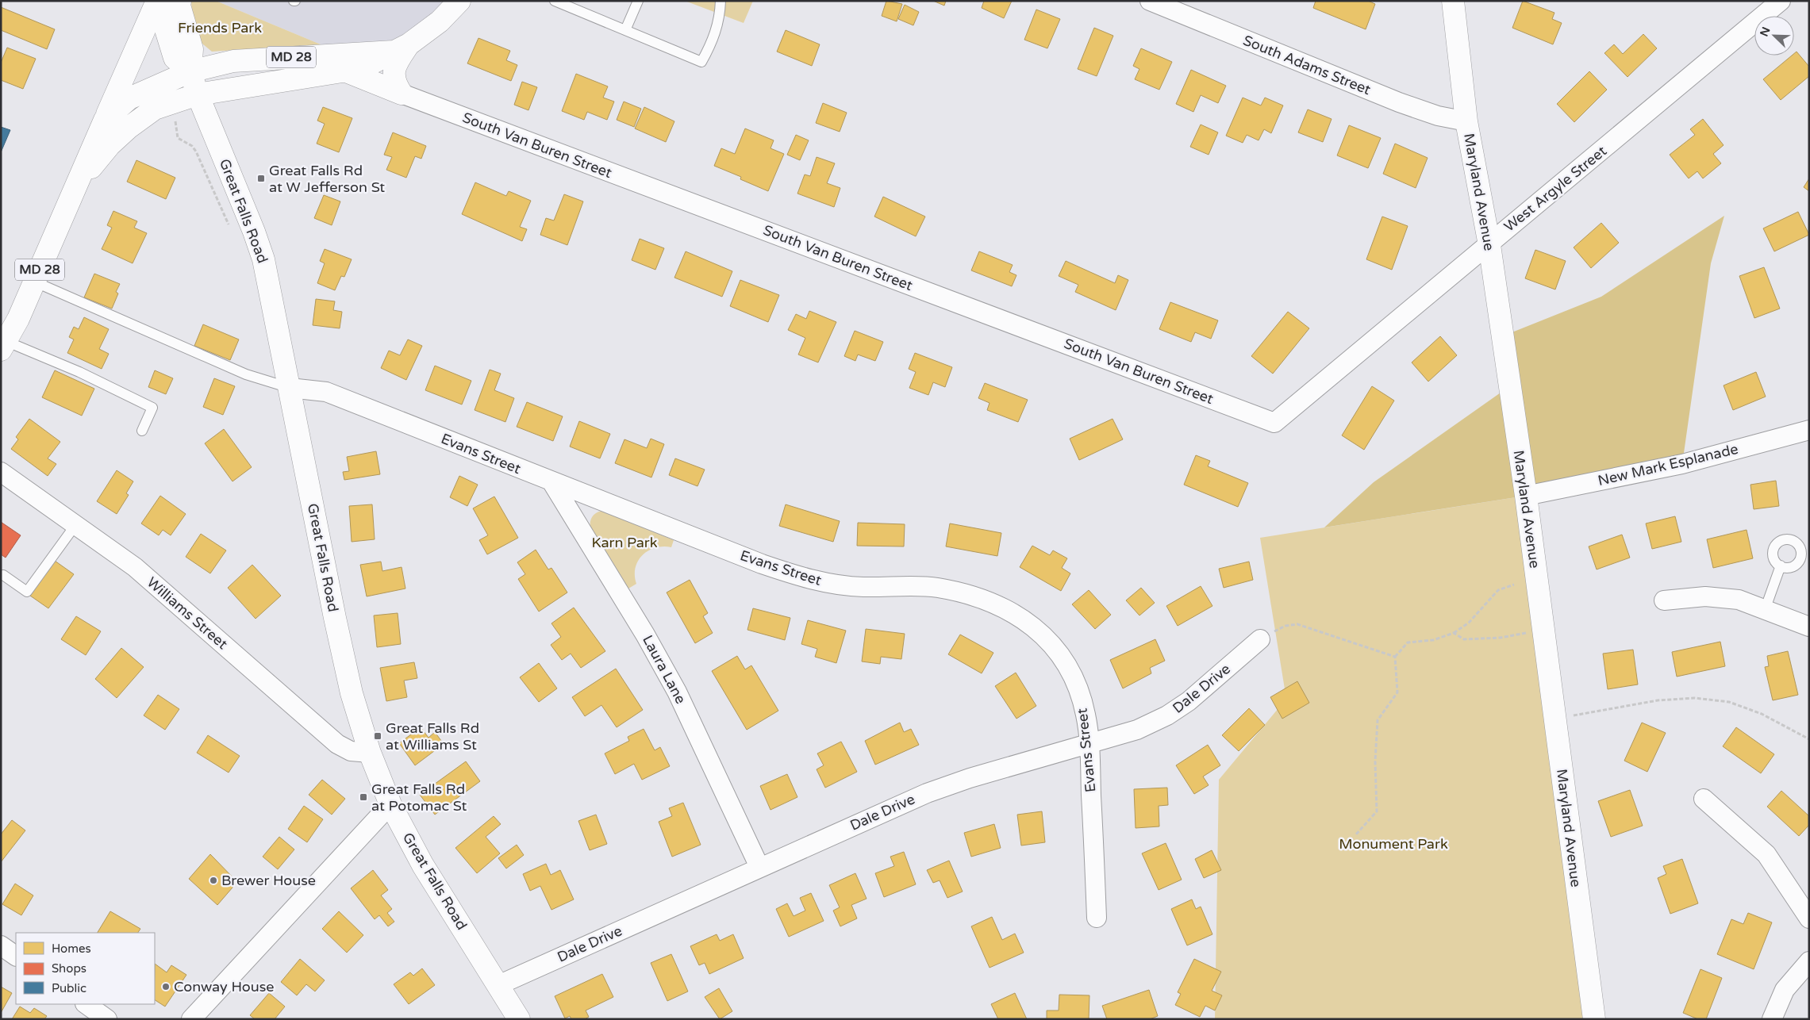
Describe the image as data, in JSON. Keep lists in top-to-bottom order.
{
  "streets": {
    "main road": ["MD 28", "Maryland Avenue", "Great Falls Road"],
    "street": [
      "South Adams Street",
      "South Van Buren Street",
      "West Argyle Street",
      "Evans Street",
      "New Mark Esplanade",
      "Williams Street",
      "Laura Lane",
      "Dale Drive"
    ]
  },
  "crossings": [
    ["MD 28", "Great Falls Road"],
    ["South Adams Street", "Maryland Avenue"],
    ["South Van Buren Street", "West Argyle Street"],
    ["West Argyle Street", "Maryland Avenue"],
    ["Maryland Avenue", "New Mark Esplanade"],
    ["Great Falls Road", "Evans Street"],
    ["Great Falls Road", "Williams Street"],
    ["Great Falls Road", "Dale Drive"],
    ["Evans Street", "Laura Lane"],
    ["Evans Street", "Dale Drive"],
    ["Laura Lane", "Dale Drive"]
  ],
  "parks": ["Friends Park", "Karn Park", "Monument Park"],
  "places": {
    "transit": ["Great Falls Rd at W Jefferson St", "Great Falls Rd at Williams St", "Great Falls Rd at Potomac St"],
    "other": ["Brewer House", "Conway House"]
  },
  "legend": ["Homes", "Shops", "Public"],
  "north": "top left"
}
